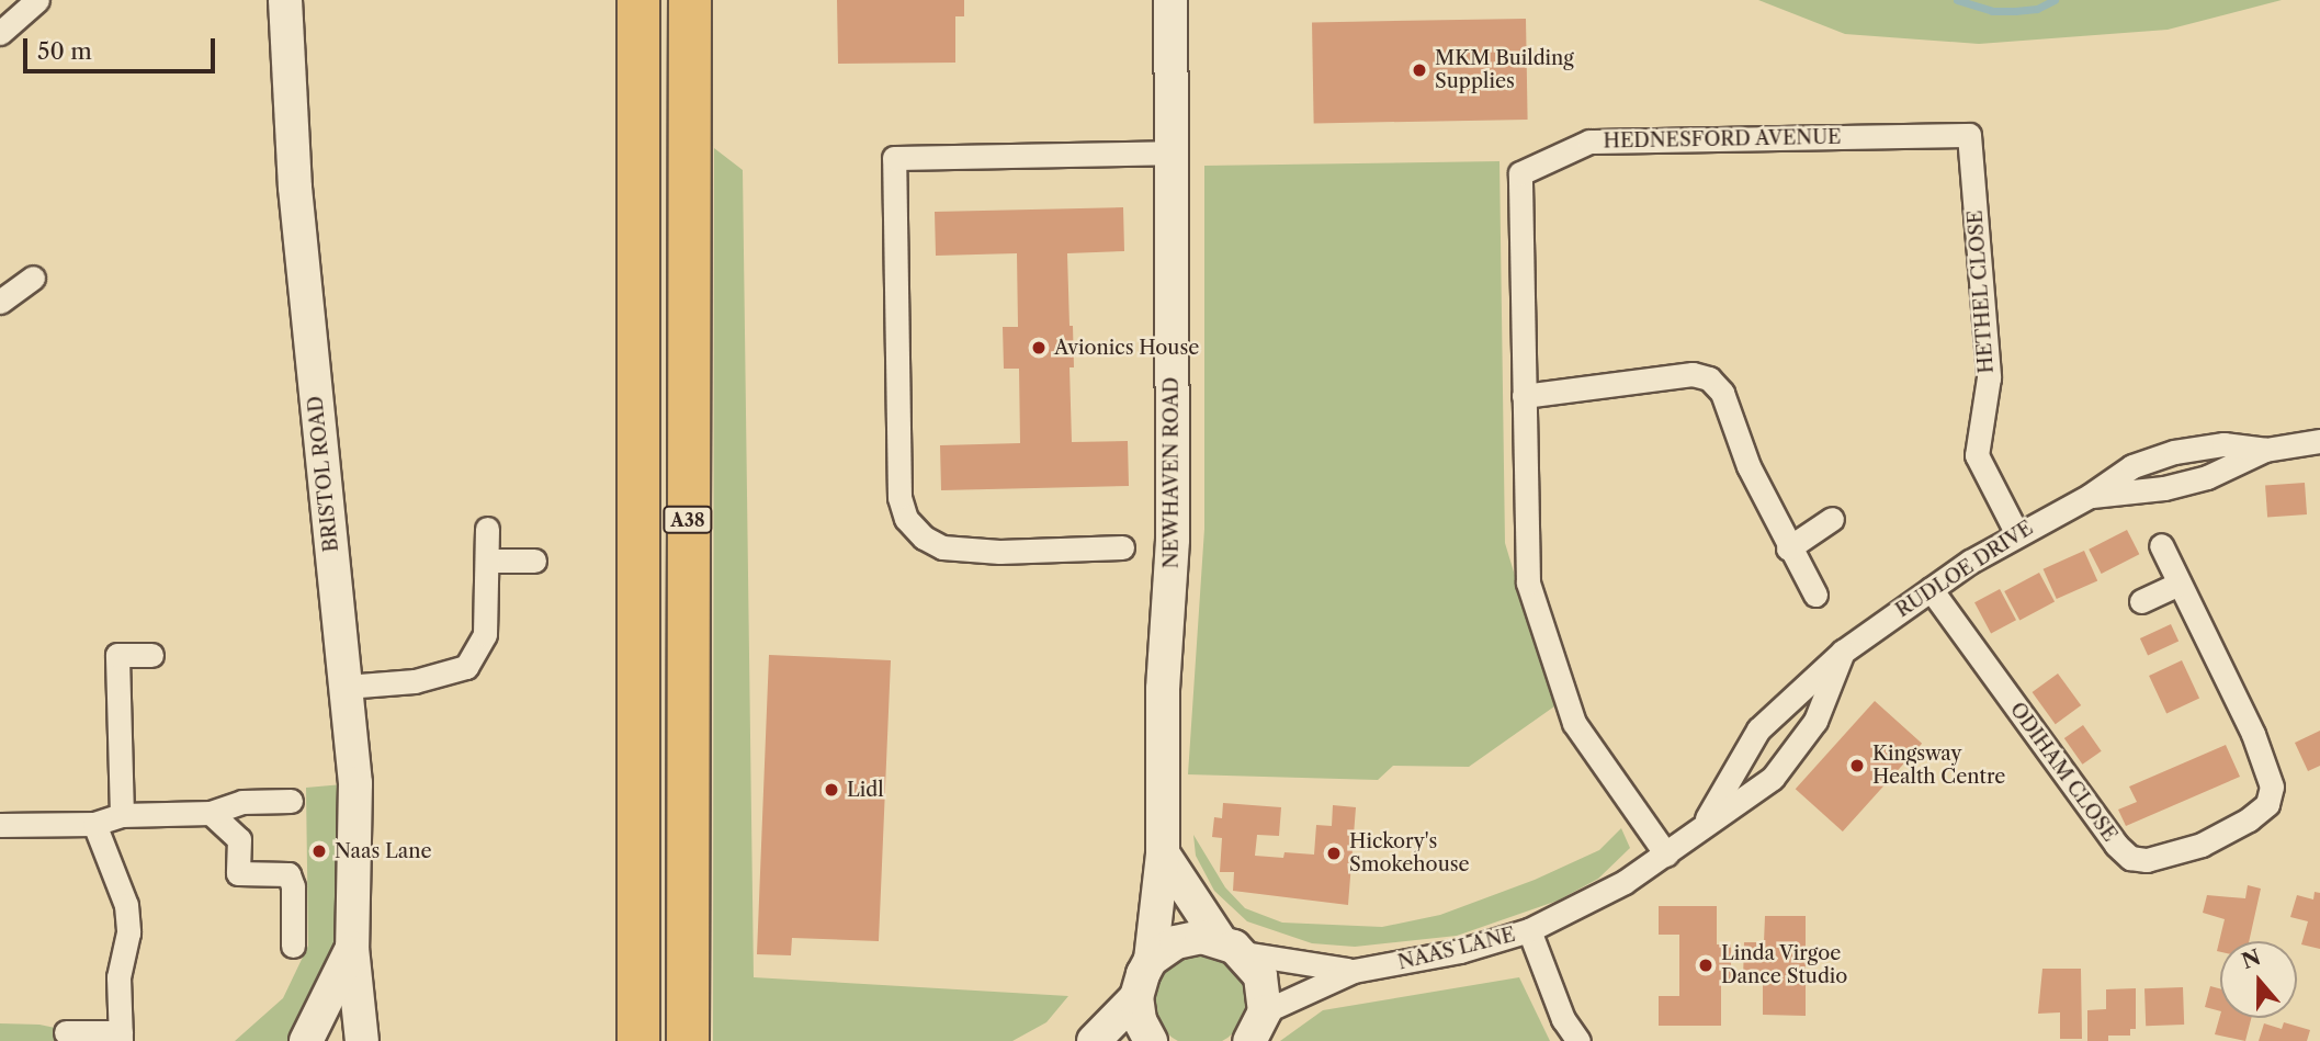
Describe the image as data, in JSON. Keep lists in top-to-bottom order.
{
  "streets": {
    "highway": ["A38"],
    "street": [
      "HEDNESFORD AVENUE",
      "HETHEL CLOSE",
      "NEWHAVEN ROAD",
      "BRISTOL ROAD",
      "RUDLOE DRIVE",
      "ODIHAM CLOSE",
      "NAAS LANE"
    ]
  },
  "crossings": [
    ["HEDNESFORD AVENUE", "HETHEL CLOSE"],
    ["HEDNESFORD AVENUE", "RUDLOE DRIVE"],
    ["HETHEL CLOSE", "RUDLOE DRIVE"],
    ["RUDLOE DRIVE", "ODIHAM CLOSE"],
    ["RUDLOE DRIVE", "NAAS LANE"]
  ],
  "places": [
    "MKM Building Supplies",
    "Avionics House",
    "Kingsway Health Centre",
    "Lidl",
    "Naas Lane",
    "Hickory's Smokehouse",
    "Linda Virgoe Dance Studio"
  ],
  "scale_bar": "50 m",
  "north": "top"
}
